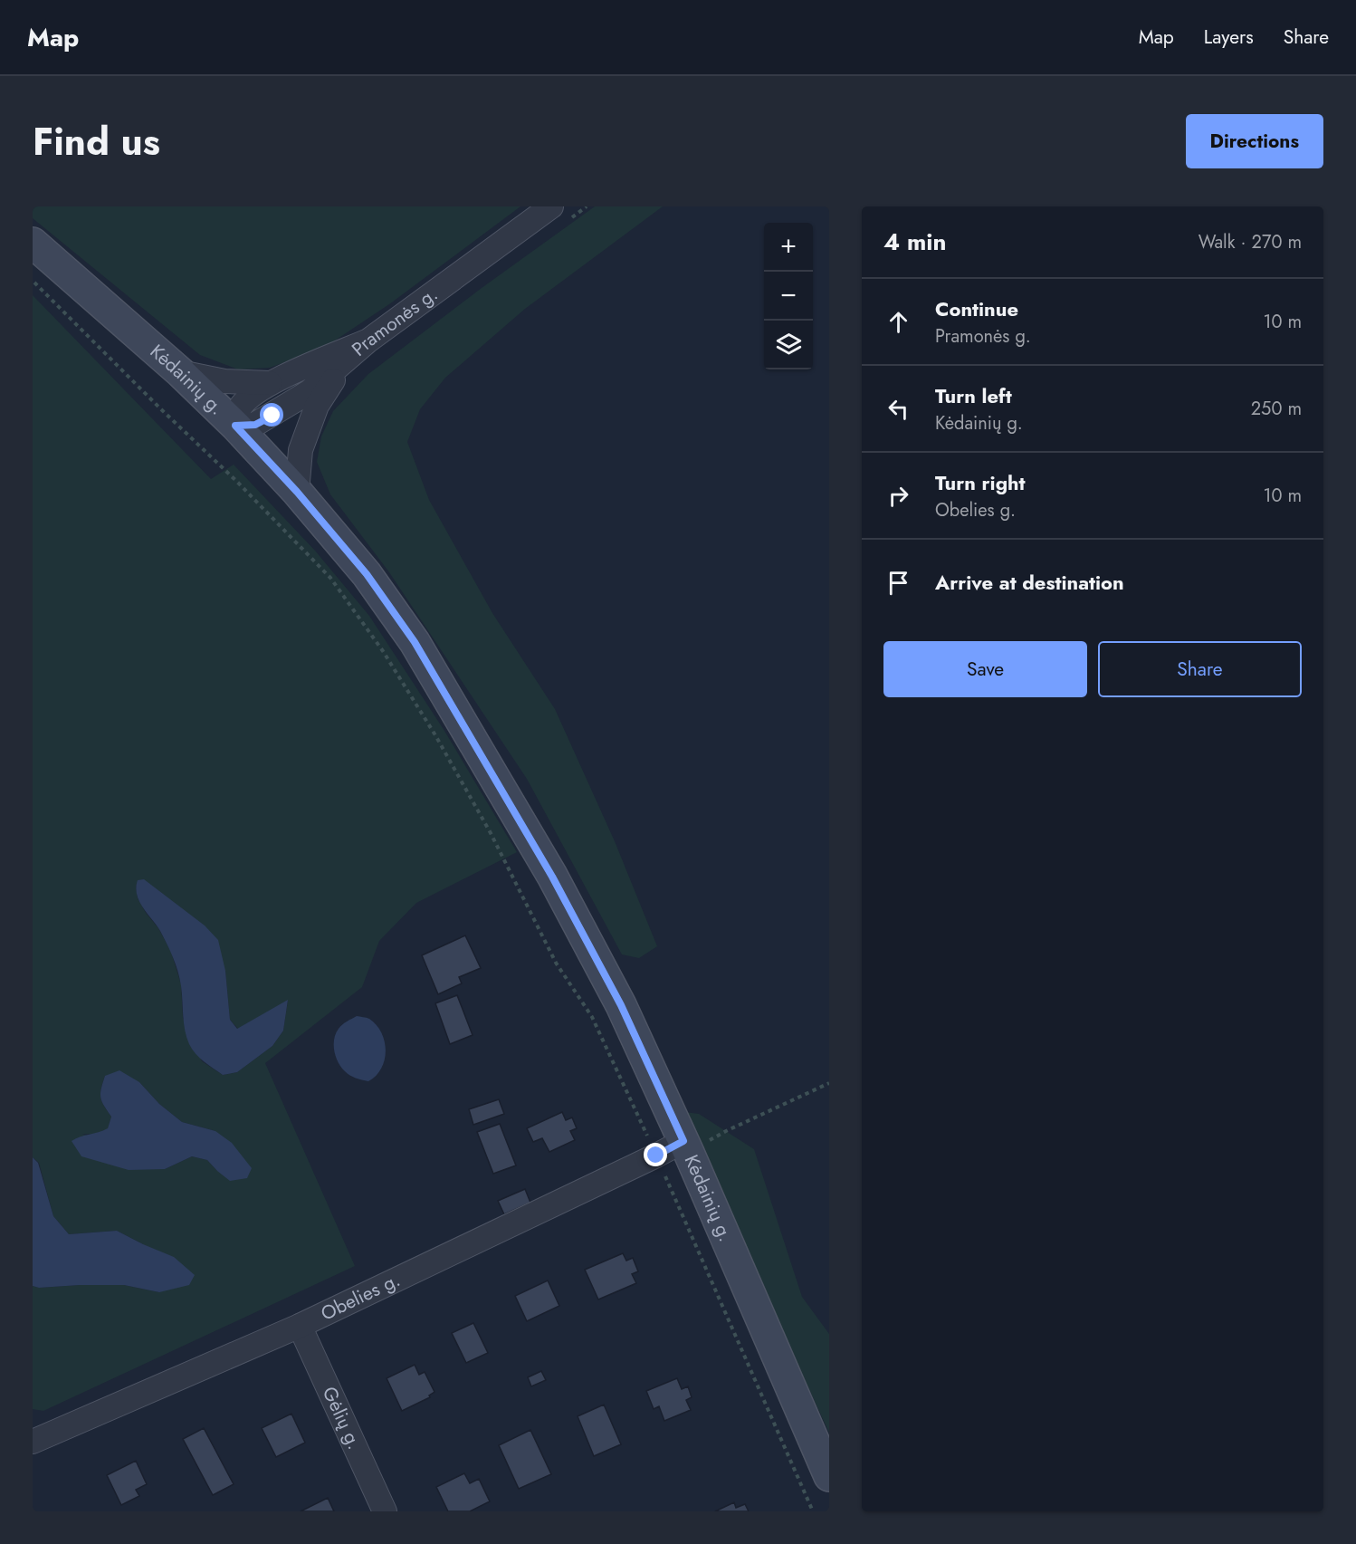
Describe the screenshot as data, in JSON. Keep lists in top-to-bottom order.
{
  "streets": {
    "main road": ["Kėdainių g."],
    "street": ["Pramonės g.", "Obelies g.", "Gėlių g."]
  },
  "crossings": [
    ["Pramonės g.", "Kėdainių g."],
    ["Kėdainių g.", "Obelies g."],
    ["Obelies g.", "Gėlių g."]
  ],
  "page": {
    "header": "Map",
    "nav": ["Map", "Layers", "Share"],
    "title": "Find us",
    "buttons": [
      "Directions",
      ["Save", "Share"]
    ],
    "heading": ["4 min", "Walk · 270 m"],
    "map_buttons": ["+", "−"],
    "list": [
      ["Continue", "Pramonės g.", "10 m"],
      ["Turn left", "Kėdainių g.", "250 m"],
      ["Turn right", "Obelies g.", "10 m"],
      "Arrive at destination"
    ]
  }
}
